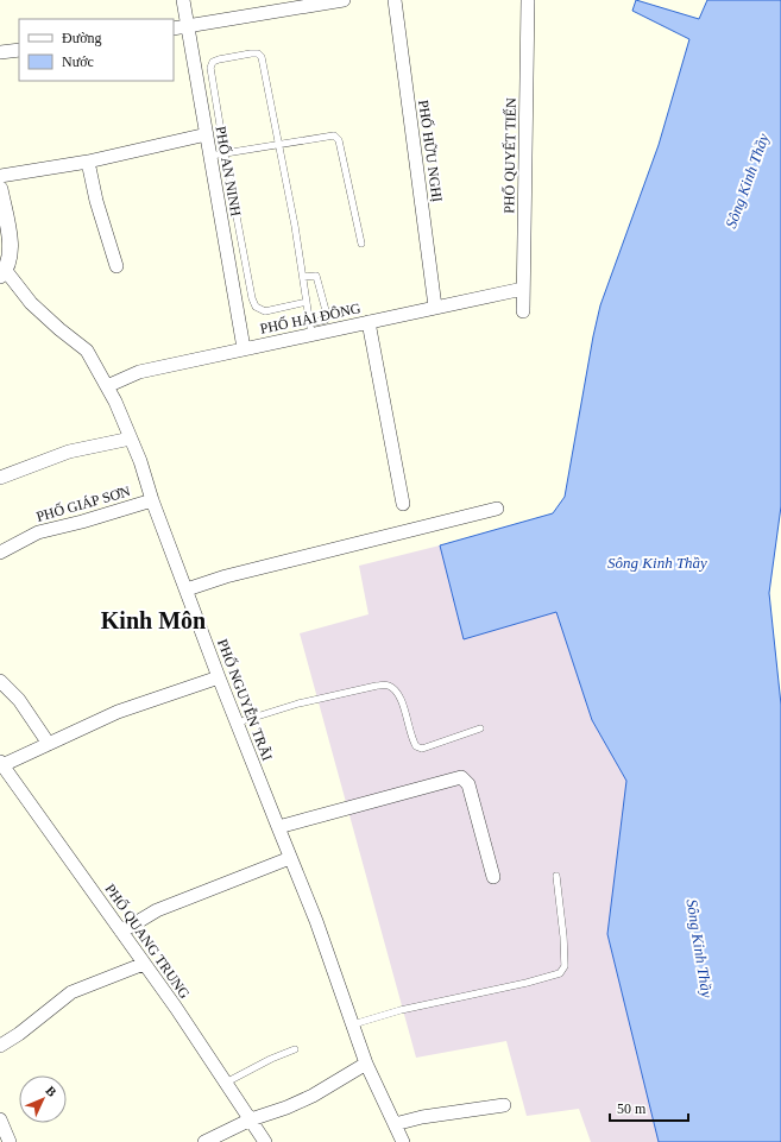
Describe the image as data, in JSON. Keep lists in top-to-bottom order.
{
  "streets": {
    "street": [
      "PHỐ HỮU NGHỊ",
      "PHỐ QUYẾT TIẾN",
      "PHỐ AN NINH",
      "PHỐ HẢI ĐÔNG",
      "PHỐ GIÁP SƠN",
      "PHỐ NGUYỄN TRÃI",
      "PHỐ QUANG TRUNG"
    ]
  },
  "crossings": [
    ["PHỐ HỮU NGHỊ", "PHỐ HẢI ĐÔNG"],
    ["PHỐ QUYẾT TIẾN", "PHỐ HẢI ĐÔNG"],
    ["PHỐ AN NINH", "PHỐ HẢI ĐÔNG"],
    ["PHỐ HẢI ĐÔNG", "PHỐ NGUYỄN TRÃI"],
    ["PHỐ GIÁP SƠN", "PHỐ NGUYỄN TRÃI"]
  ],
  "districts": ["Kinh Môn"],
  "water": ["Sông Kinh Thầy"],
  "legend": ["Đường", "Nước"],
  "scale_bar": "50 m",
  "north": "top right"
}
